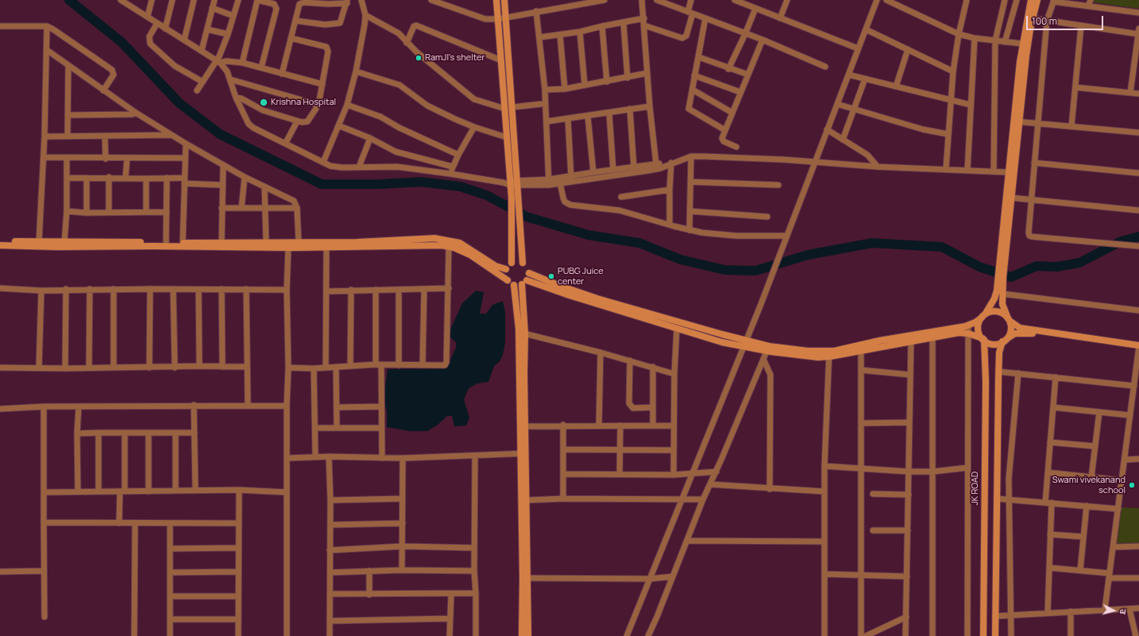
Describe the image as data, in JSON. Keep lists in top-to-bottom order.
{
  "streets": {
    "street": ["JK ROAD"]
  },
  "places": [
    "RamJI's shelter",
    "Krishna Hospital",
    "PUBG Juice center",
    "Swami vivekanand school"
  ],
  "scale_bar": "100 m",
  "north": "right"
}
